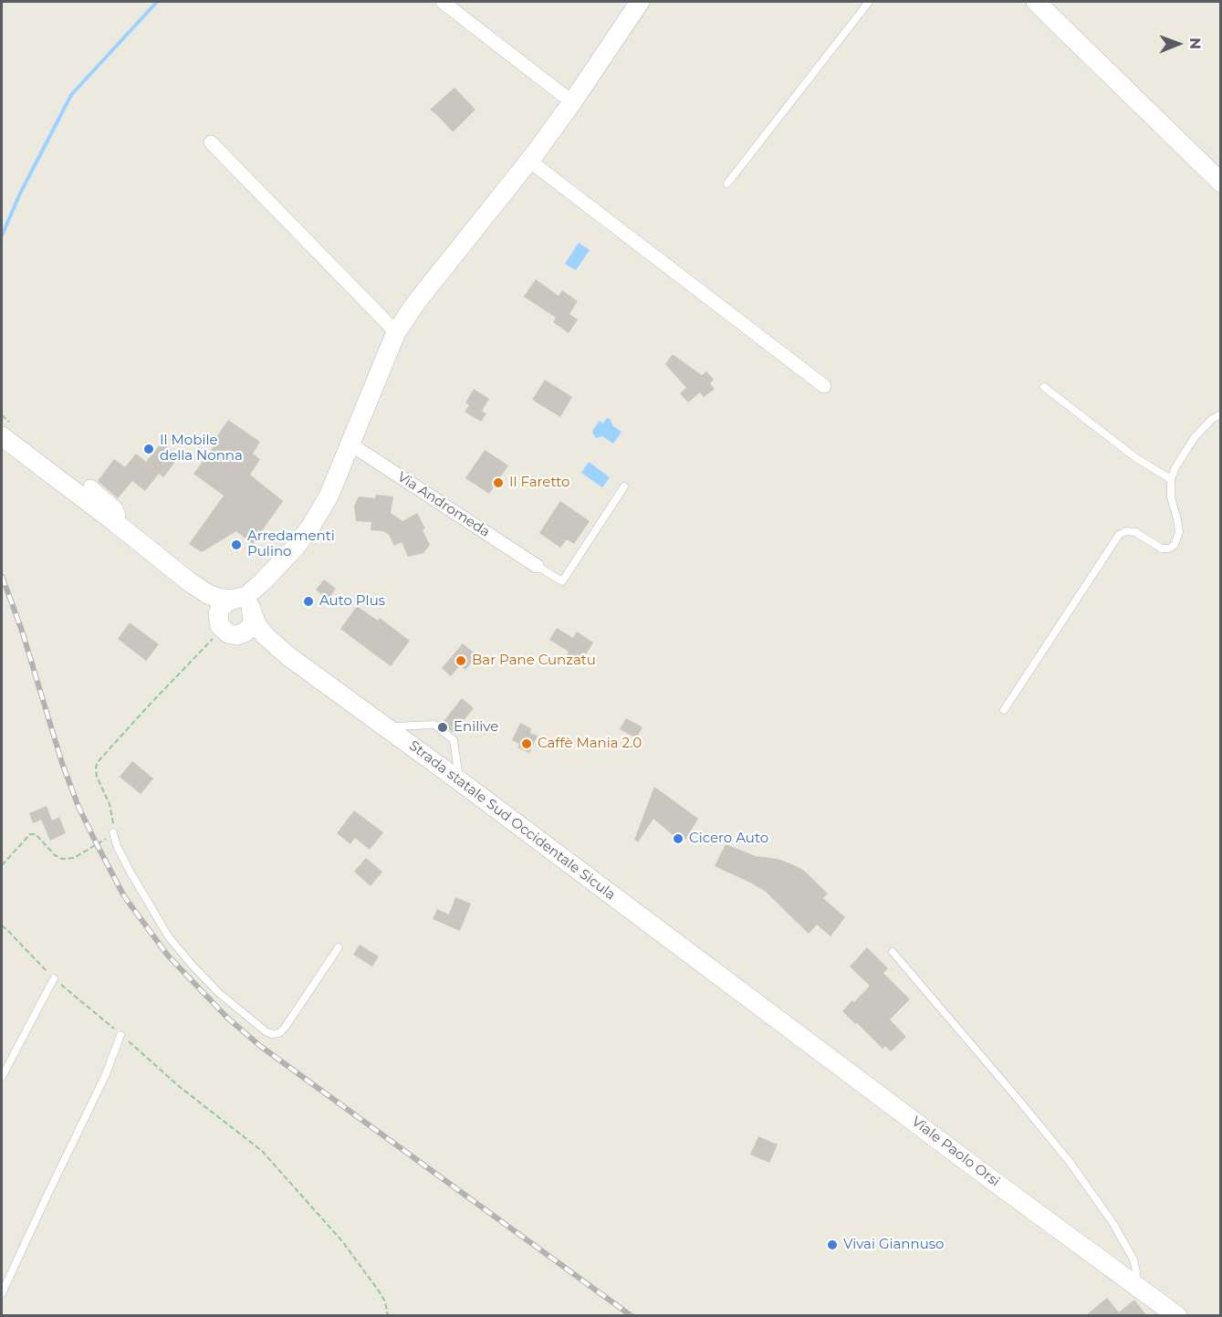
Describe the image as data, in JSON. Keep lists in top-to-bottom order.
{
  "streets": {
    "main road": ["Strada statale Sud Occidentale Sicula", "Viale Paolo Orsi"],
    "street": ["Via Andromeda"]
  },
  "crossings": [
    ["Strada statale Sud Occidentale Sicula", "Viale Paolo Orsi"]
  ],
  "places": [
    "Il Mobile della Nonna",
    "Il Faretto",
    "Arredamenti Pulino",
    "Auto Plus",
    "Bar Pane Cunzatu",
    "Enilive",
    "Caffè Mania 2.0",
    "Cicero Auto",
    "Vivai Giannuso"
  ],
  "north": "right"
}
